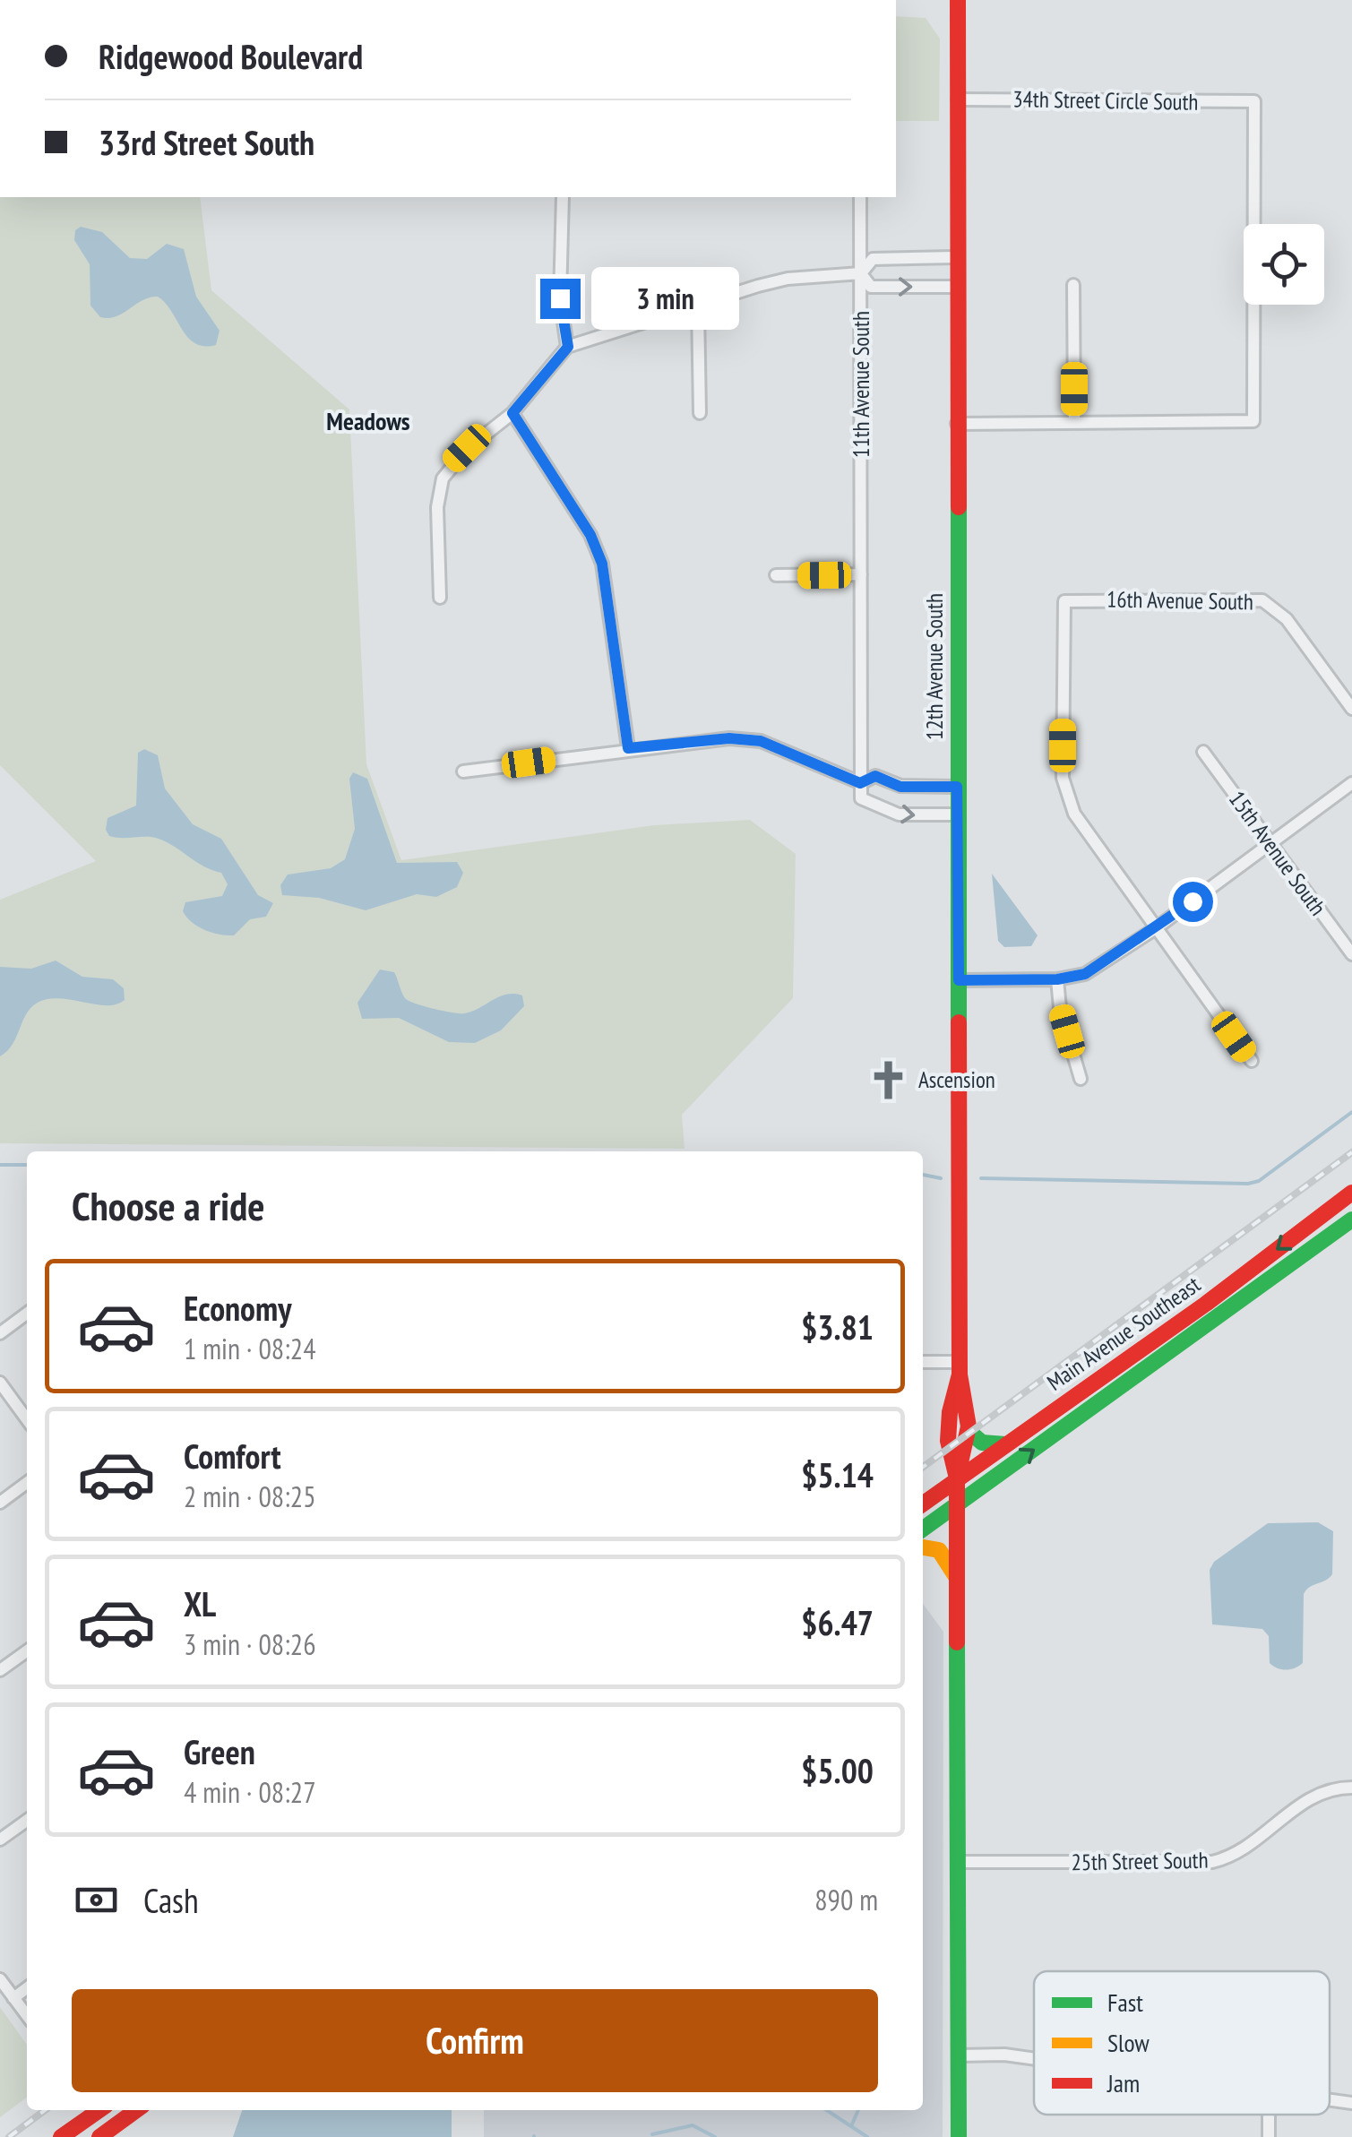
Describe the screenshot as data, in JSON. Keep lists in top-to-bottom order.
{
  "streets": {
    "street": [
      "34th Street Circle South",
      "11th Avenue South",
      "16th Avenue South",
      "12th Avenue South",
      "15th Avenue South",
      "Main Avenue Southeast",
      "25th Street South"
    ]
  },
  "crossings": [
    ["34th Street Circle South", "12th Avenue South"],
    ["11th Avenue South", "12th Avenue South"],
    ["12th Avenue South", "Main Avenue Southeast"],
    ["12th Avenue South", "25th Street South"]
  ],
  "districts": ["Meadows"],
  "places": {
    "church": ["Ascension"]
  },
  "legend": ["Fast", "Slow", "Jam"],
  "page": {
    "banner": ["Ridgewood Boulevard", "33rd Street South"],
    "bubble": "3 min",
    "heading": "Choose a ride",
    "list": [
      {
        "name": "Economy",
        "note": "1 min · 08:24",
        "value": "$3.81"
      },
      {
        "name": "Comfort",
        "note": "2 min · 08:25",
        "value": "$5.14"
      },
      {
        "name": "XL",
        "note": "3 min · 08:26",
        "value": "$6.47"
      },
      {
        "name": "Green",
        "note": "4 min · 08:27",
        "value": "$5.00"
      }
    ],
    "pay": ["Cash", "890 m"],
    "buttons": "Confirm"
  }
}
